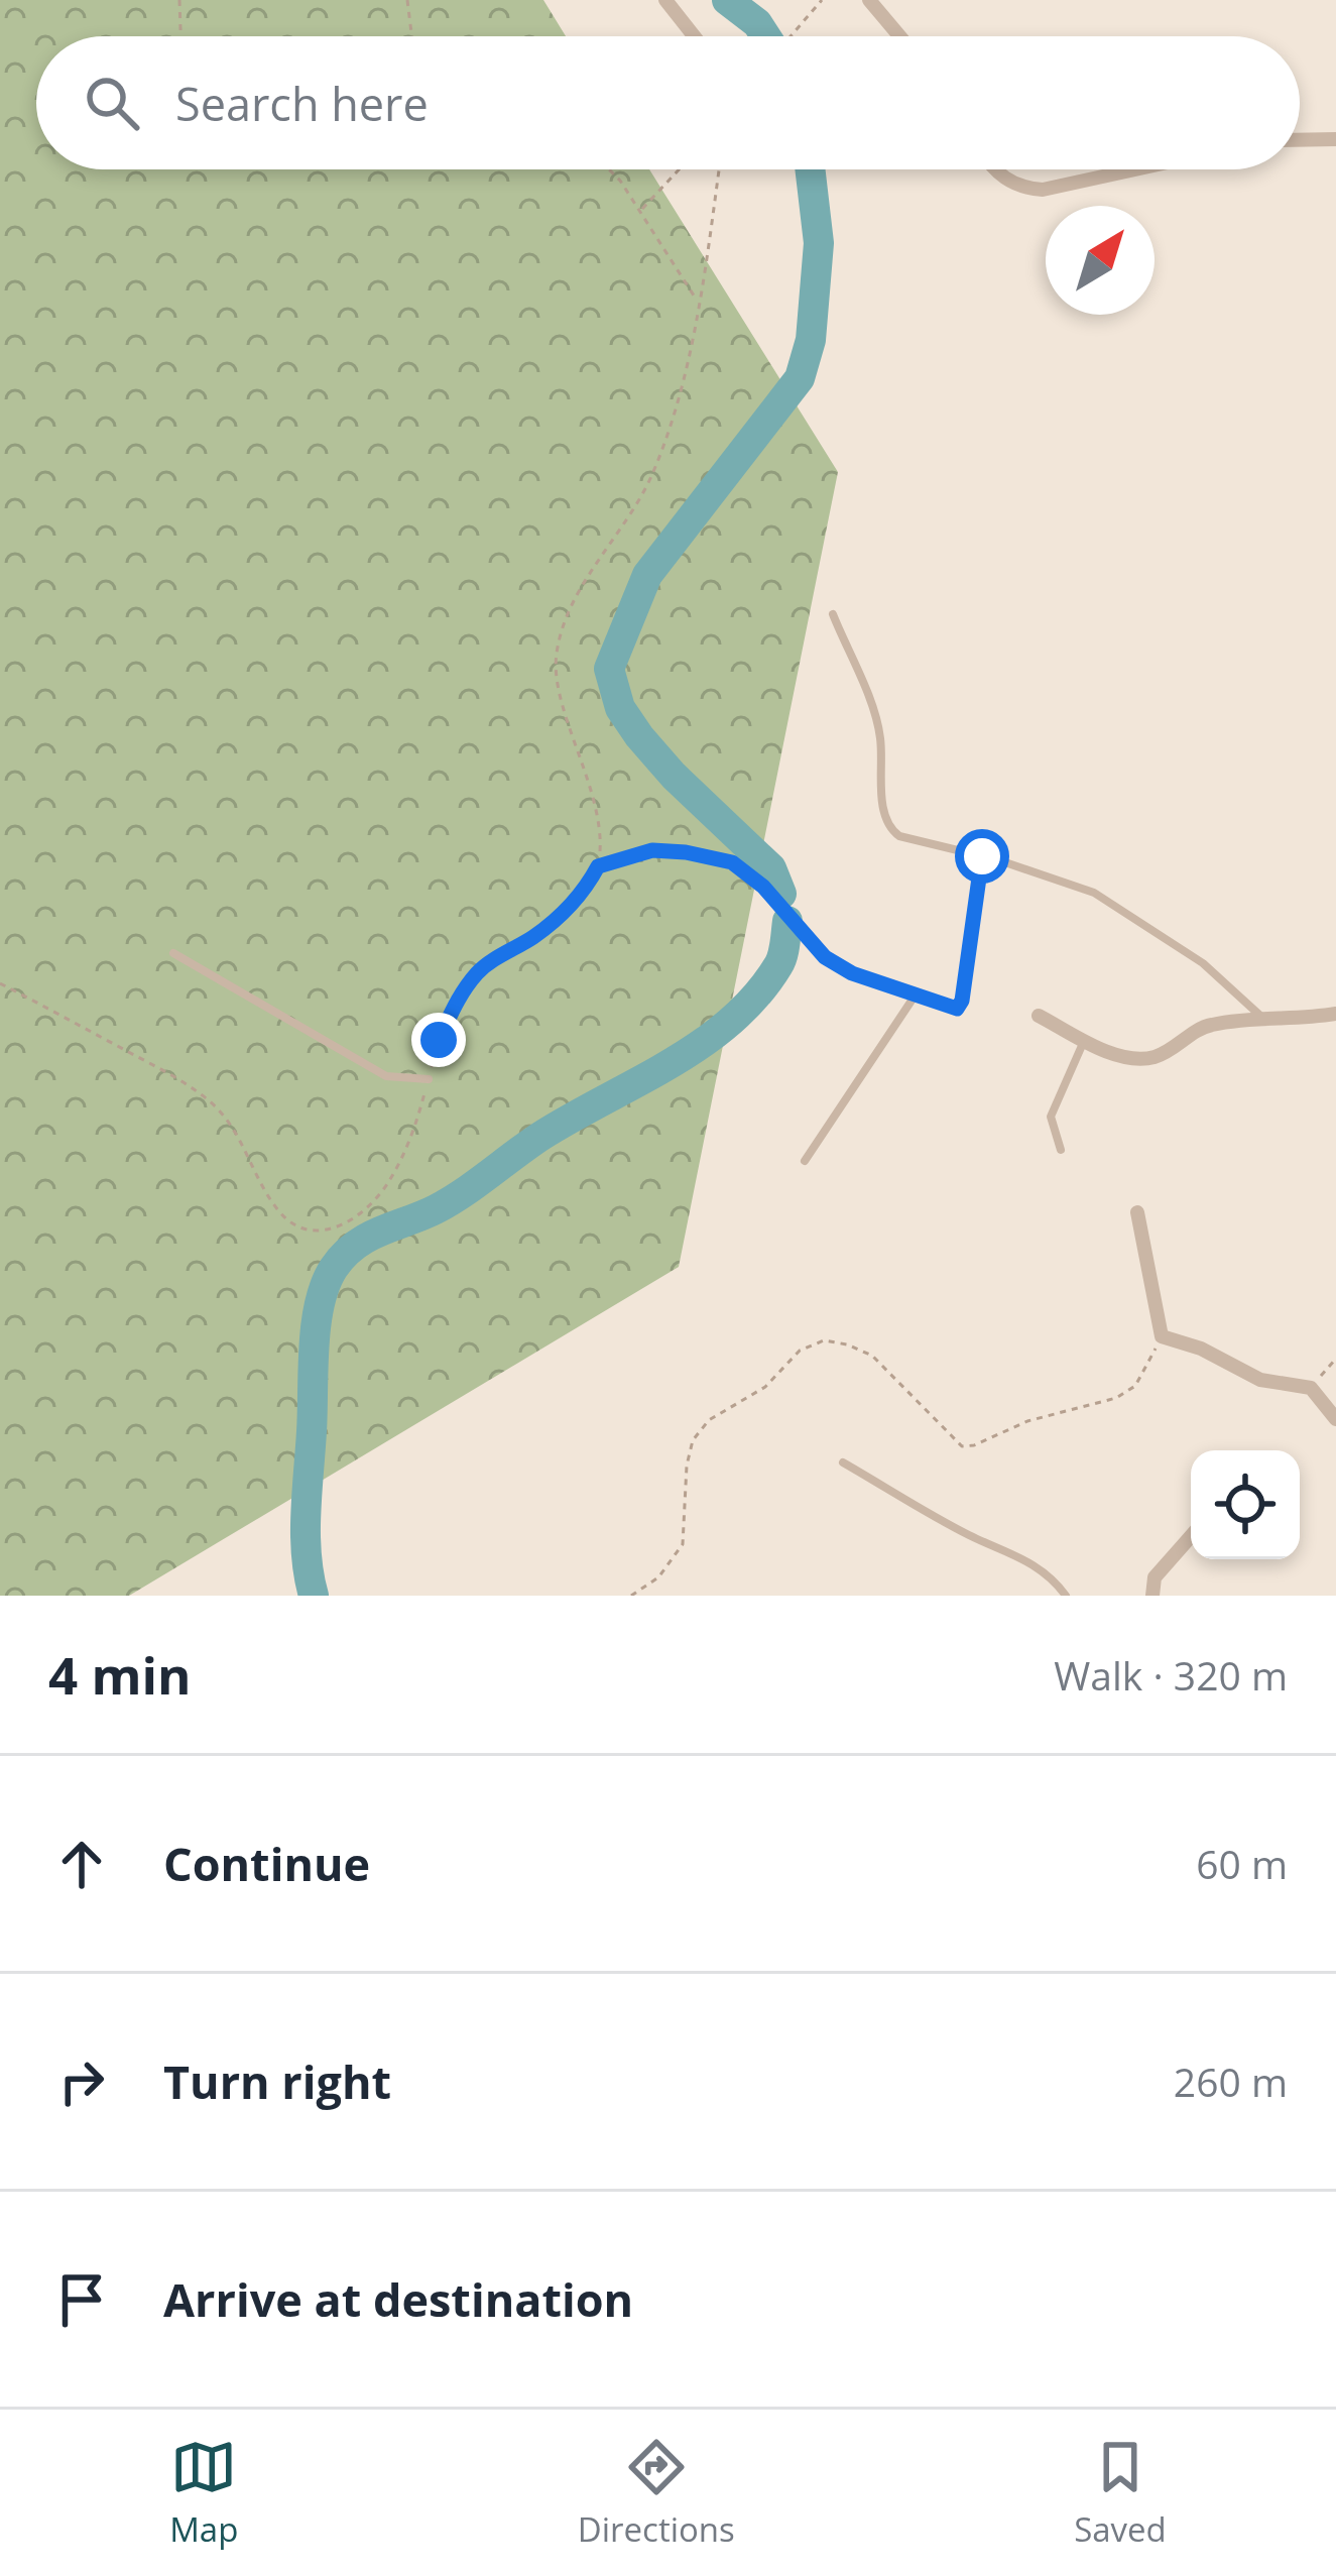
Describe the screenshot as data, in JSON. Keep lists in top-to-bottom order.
{
  "north": "top right",
  "page": {
    "search": "Search here",
    "heading": ["4 min", "Walk · 320 m"],
    "list": [
      ["Continue", "60 m"],
      ["Turn right", "260 m"],
      "Arrive at destination"
    ],
    "nav": ["Map", "Directions", "Saved"]
  }
}
